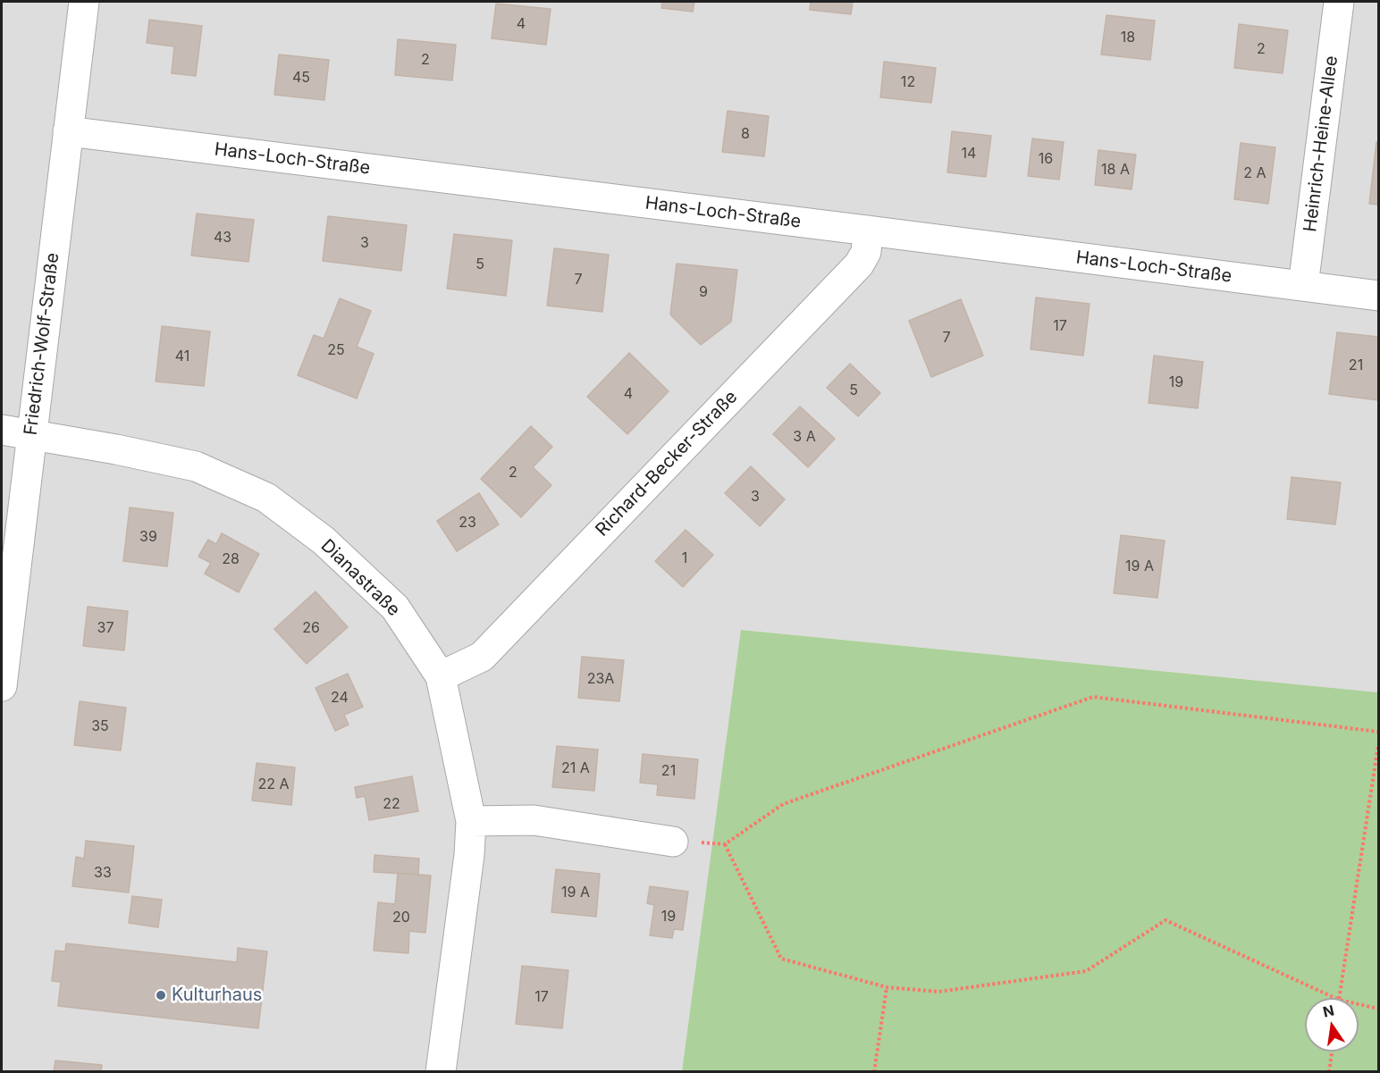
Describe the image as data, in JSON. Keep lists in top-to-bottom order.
{
  "streets": {
    "street": [
      "Heinrich-Heine-Allee",
      "Hans-Loch-Straße",
      "Friedrich-Wolf-Straße",
      "Richard-Becker-Straße",
      "Dianastraße"
    ]
  },
  "crossings": [
    ["Heinrich-Heine-Allee", "Hans-Loch-Straße"],
    ["Hans-Loch-Straße", "Friedrich-Wolf-Straße"],
    ["Hans-Loch-Straße", "Richard-Becker-Straße"],
    ["Friedrich-Wolf-Straße", "Dianastraße"],
    ["Richard-Becker-Straße", "Dianastraße"]
  ],
  "places": ["Kulturhaus"],
  "house_numbers": [
    "4",
    "18",
    "2",
    "2",
    "45",
    "12",
    "8",
    "14",
    "16",
    "18 A",
    "2 A",
    "43",
    "3",
    "5",
    "7",
    "9",
    "17",
    "7",
    "25",
    "41",
    "21",
    "19",
    "5",
    "4",
    "3 A",
    "2",
    "3",
    "23",
    "39",
    "1",
    "28",
    "19 A",
    "37",
    "26",
    "23A",
    "24",
    "35",
    "21 A",
    "21",
    "22 A",
    "22",
    "33",
    "19 A",
    "19",
    "20",
    "17"
  ],
  "north": "top"
}
